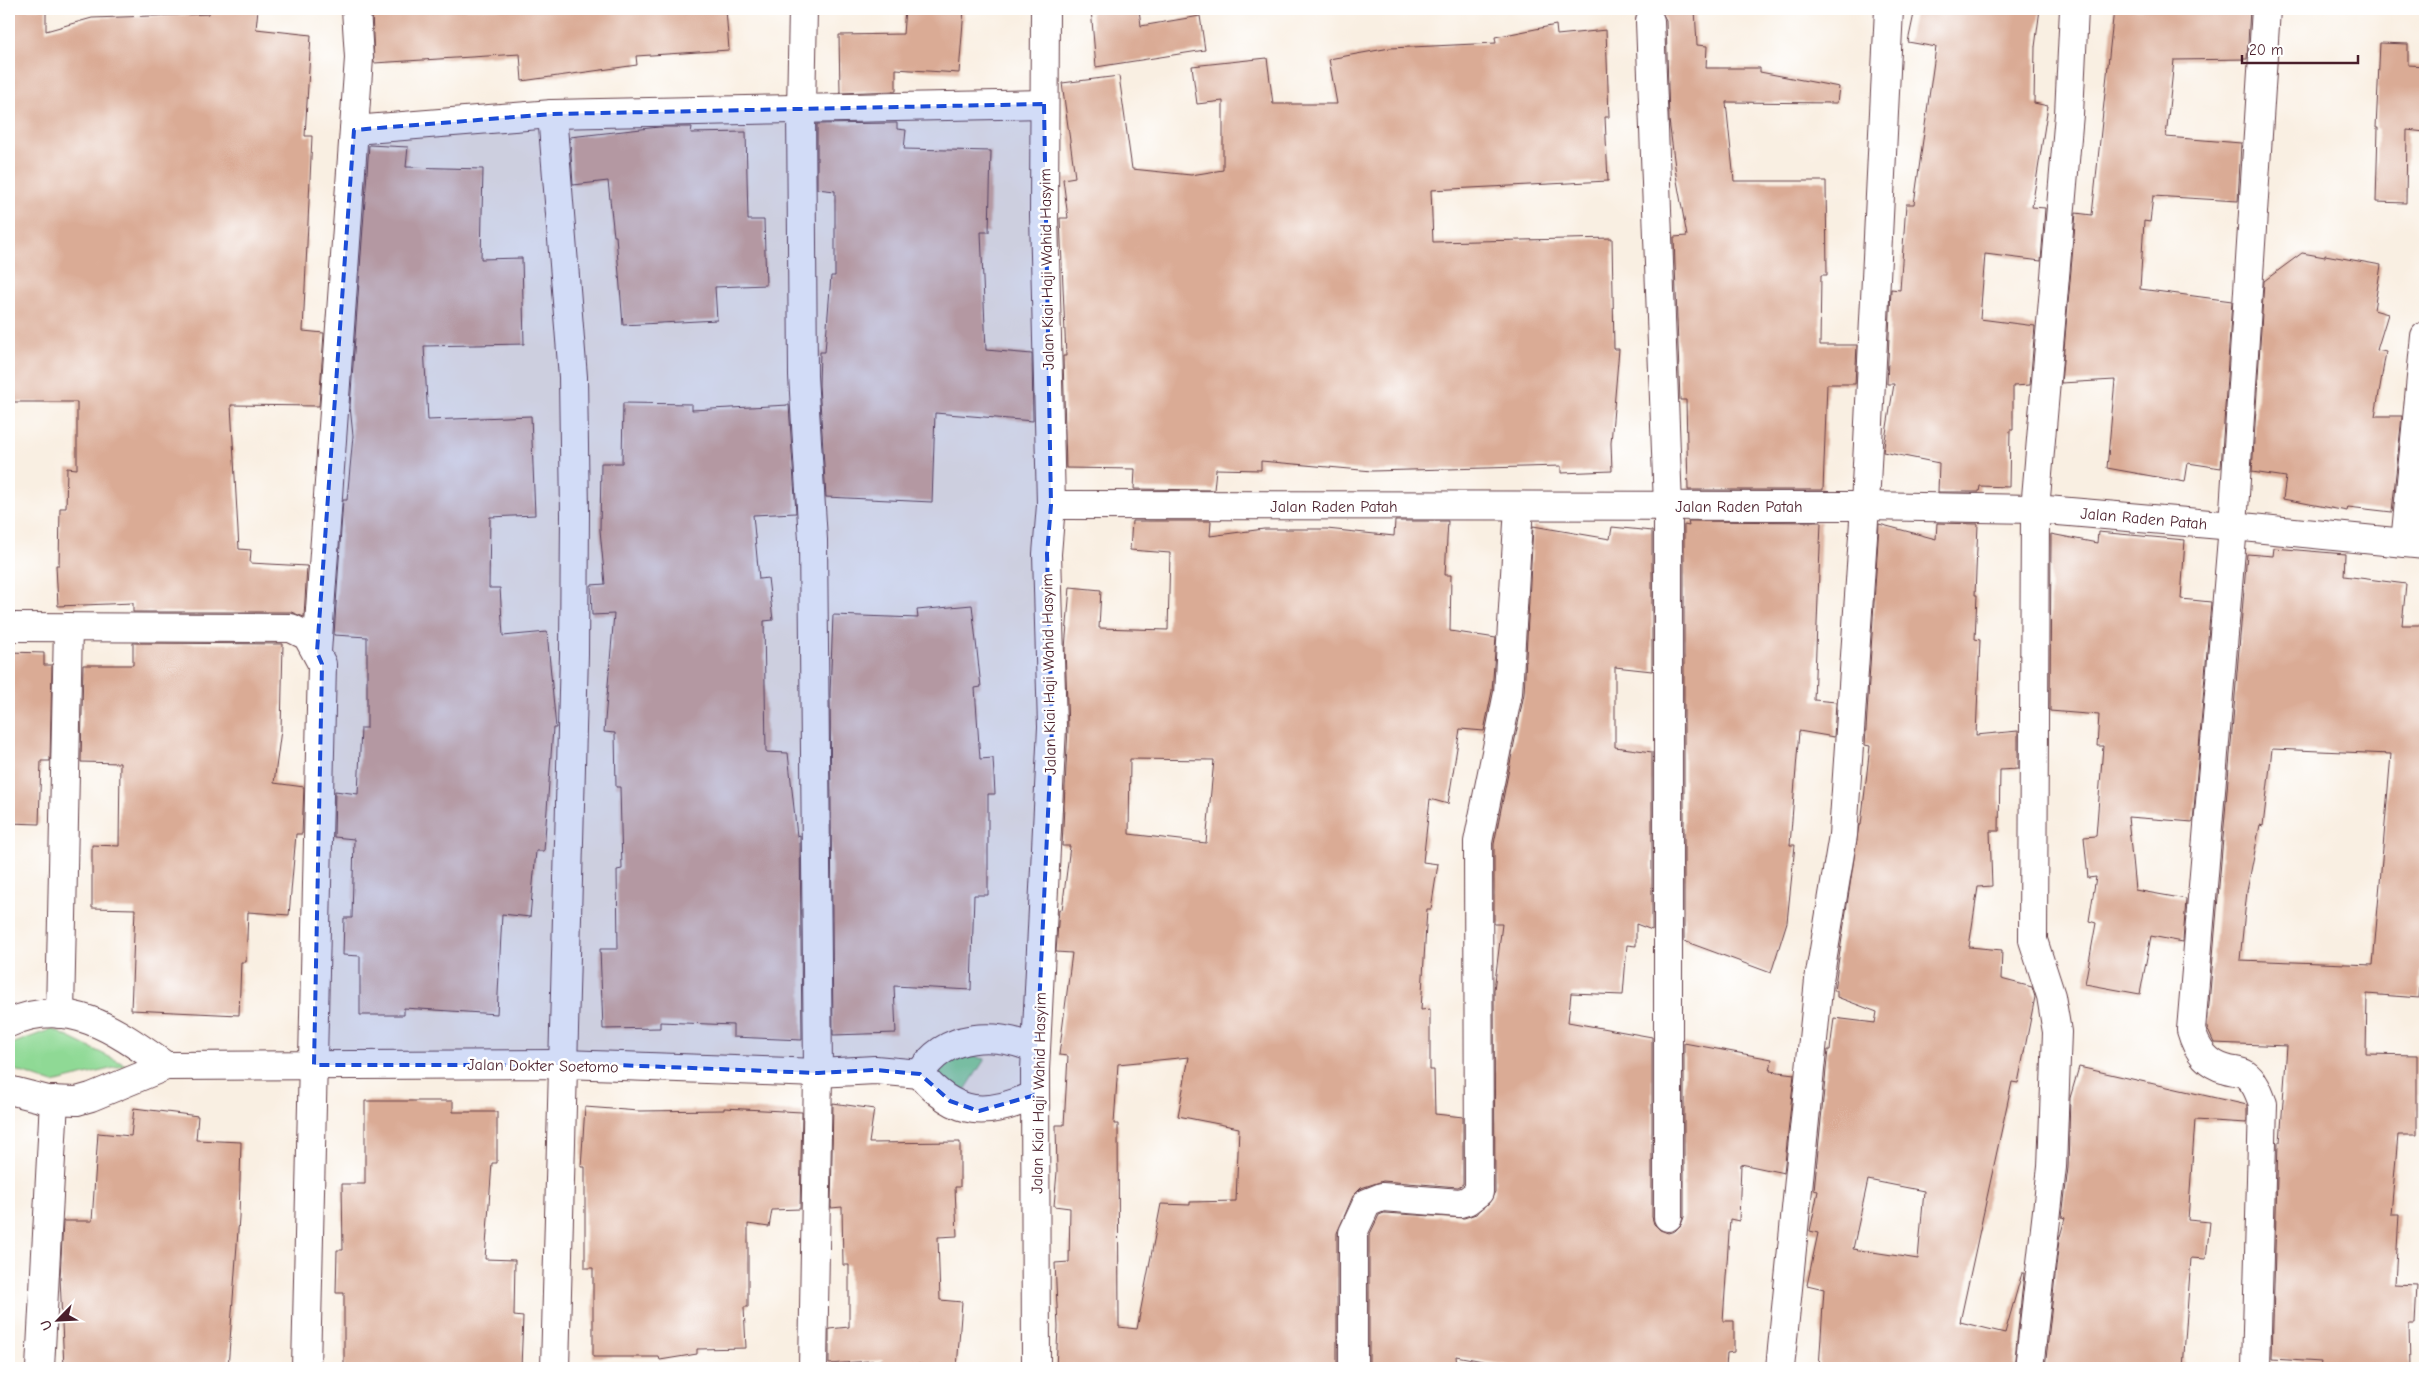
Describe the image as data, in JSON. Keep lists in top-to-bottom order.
{
  "streets": {
    "street": ["Jalan Kiai Haji Wahid Hasyim", "Jalan Raden Patah", "Jalan Dokter Soetomo"]
  },
  "crossings": [
    ["Jalan Kiai Haji Wahid Hasyim", "Jalan Raden Patah"]
  ],
  "scale_bar": "20 m",
  "north": "bottom left"
}
